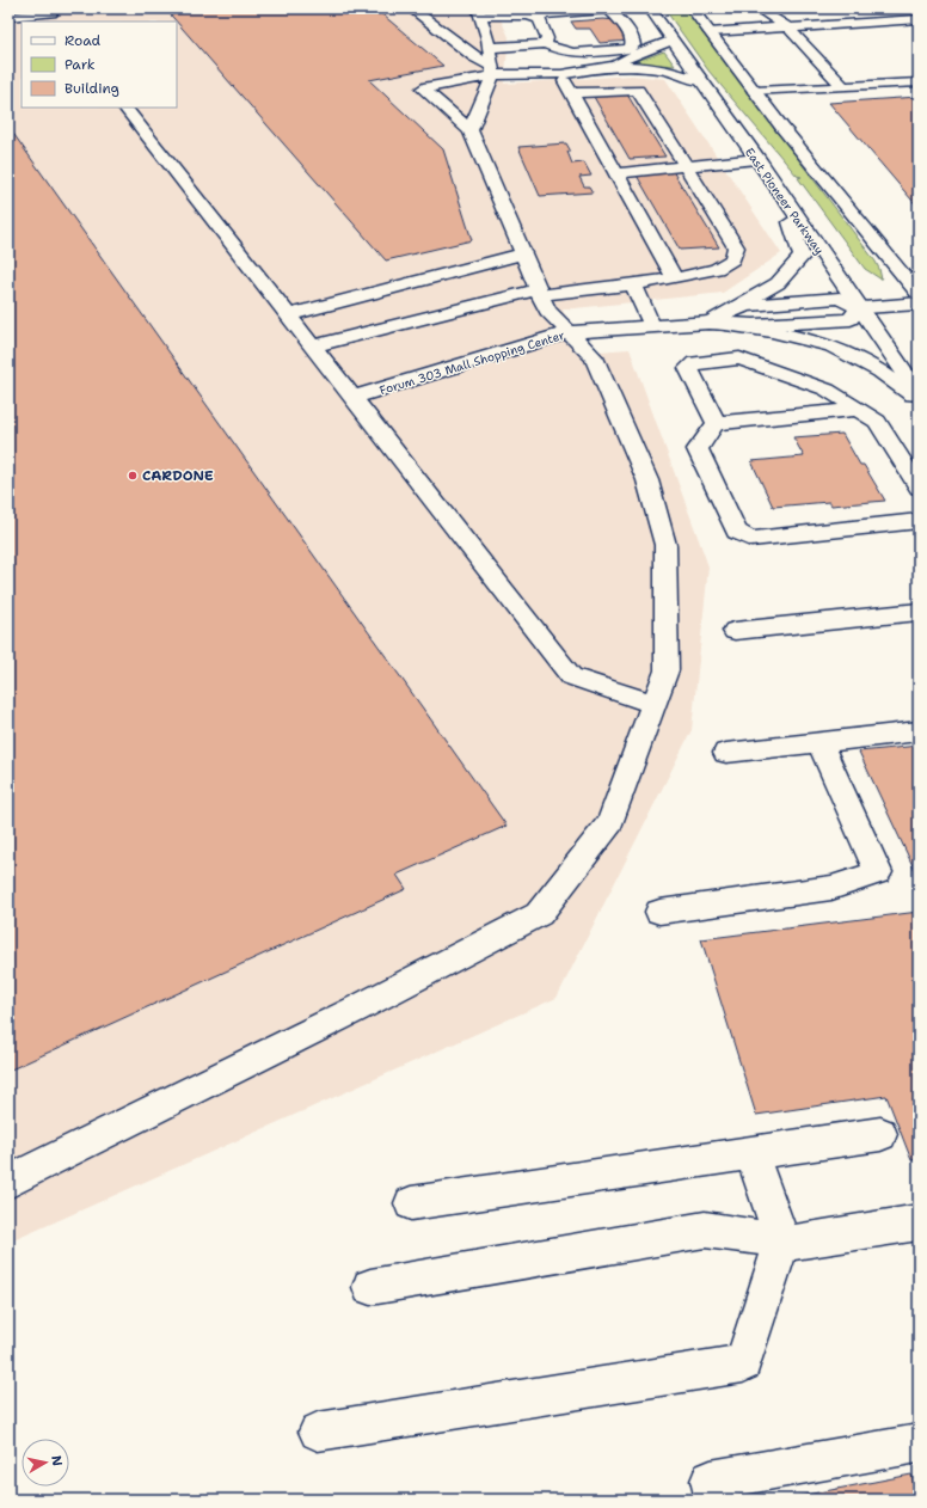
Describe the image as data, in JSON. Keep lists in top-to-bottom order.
{
  "streets": {
    "main road": ["East Pioneer Parkway", "Forum 303 Mall Shopping Center"]
  },
  "crossings": [
    ["East Pioneer Parkway", "Forum 303 Mall Shopping Center"]
  ],
  "places": ["CARDONE"],
  "legend": ["Road", "Park", "Building"],
  "north": "right"
}
